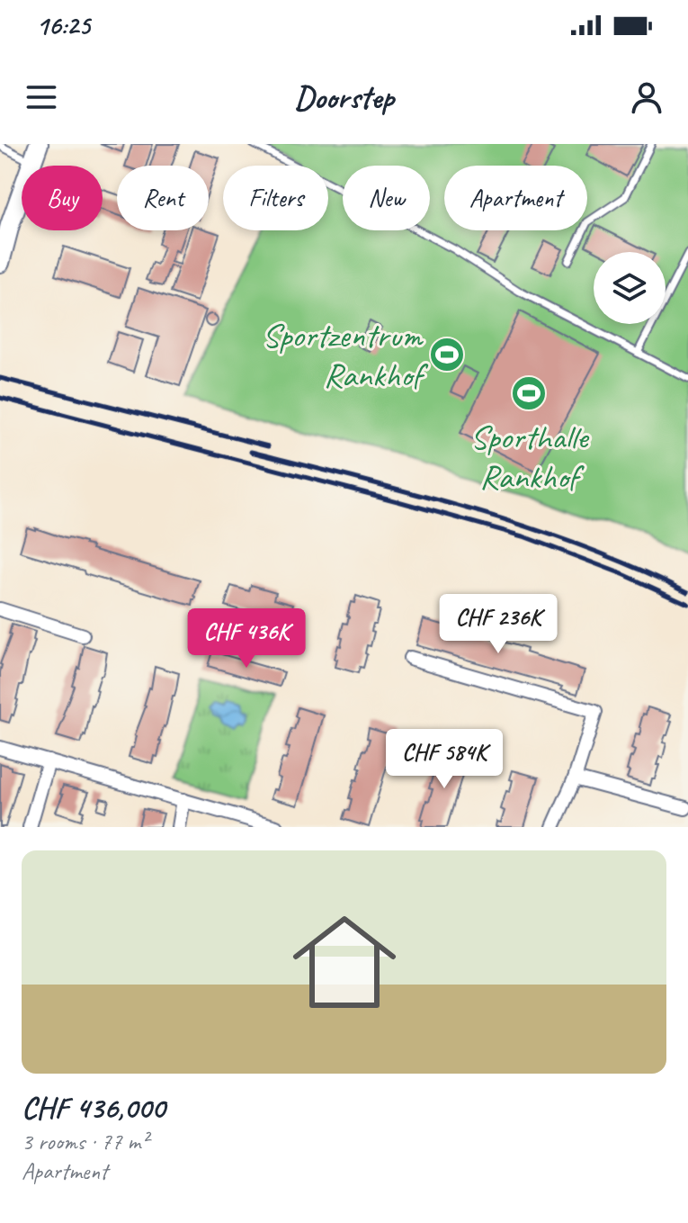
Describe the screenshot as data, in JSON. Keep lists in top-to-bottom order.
{
  "places": {
    "sports": ["Sportzentrum Rankhof", "Sporthalle Rankhof"]
  },
  "page": {
    "status": "16:25",
    "header": "Doorstep",
    "chip": [
      "Buy",
      "Rent",
      "Filters",
      "New",
      "Apartment"
    ],
    "price": ["CHF 236K", "CHF 436K", "CHF 584K"],
    "list": [
      {
        "name": "CHF 436,000",
        "note": "3 rooms · 77 m² · Apartment"
      }
    ]
  }
}
